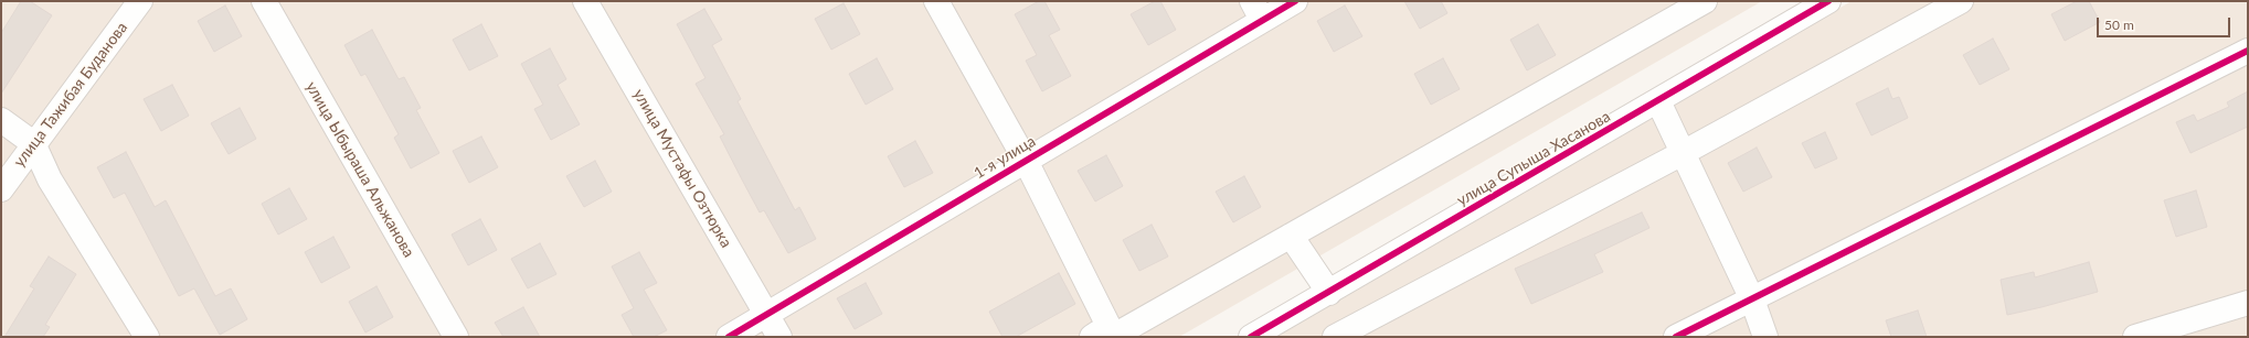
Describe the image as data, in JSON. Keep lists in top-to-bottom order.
{
  "streets": {
    "street": [
      "улица Тажибая Буданова",
      "1-я улица",
      "улица Супыша Хасанова",
      "улица Мустафы Озтюрка",
      "улица Ыбыраша Альжанова"
    ]
  },
  "crossings": [
    ["1-я улица", "улица Мустафы Озтюрка"]
  ],
  "scale_bar": "50 m"
}
